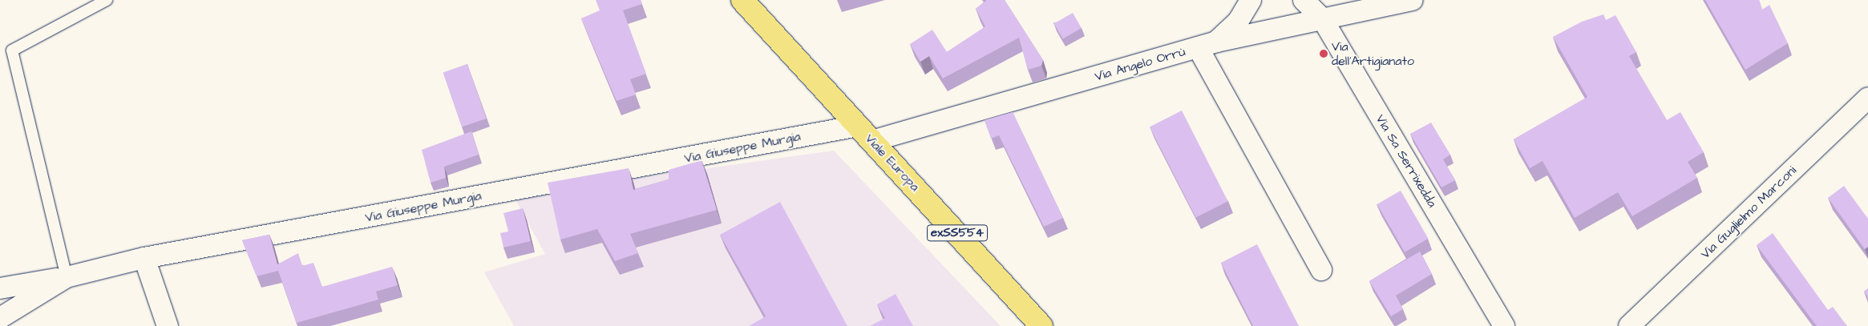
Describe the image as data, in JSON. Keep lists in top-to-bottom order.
{
  "streets": {
    "main road": ["Viale Europa", "exSS554"],
    "street": [
      "Via Angelo Orrù",
      "Via Giuseppe Murgia",
      "Via Sa Serrixedda",
      "Via Guglielmo Marconi"
    ]
  },
  "crossings": [
    ["Via Angelo Orrù", "Via Giuseppe Murgia"],
    ["Via Angelo Orrù", "Via Sa Serrixedda"],
    ["Via Angelo Orrù", "Viale Europa"],
    ["Via Giuseppe Murgia", "Viale Europa"]
  ],
  "places": ["Via dell'Artigianato"]
}
